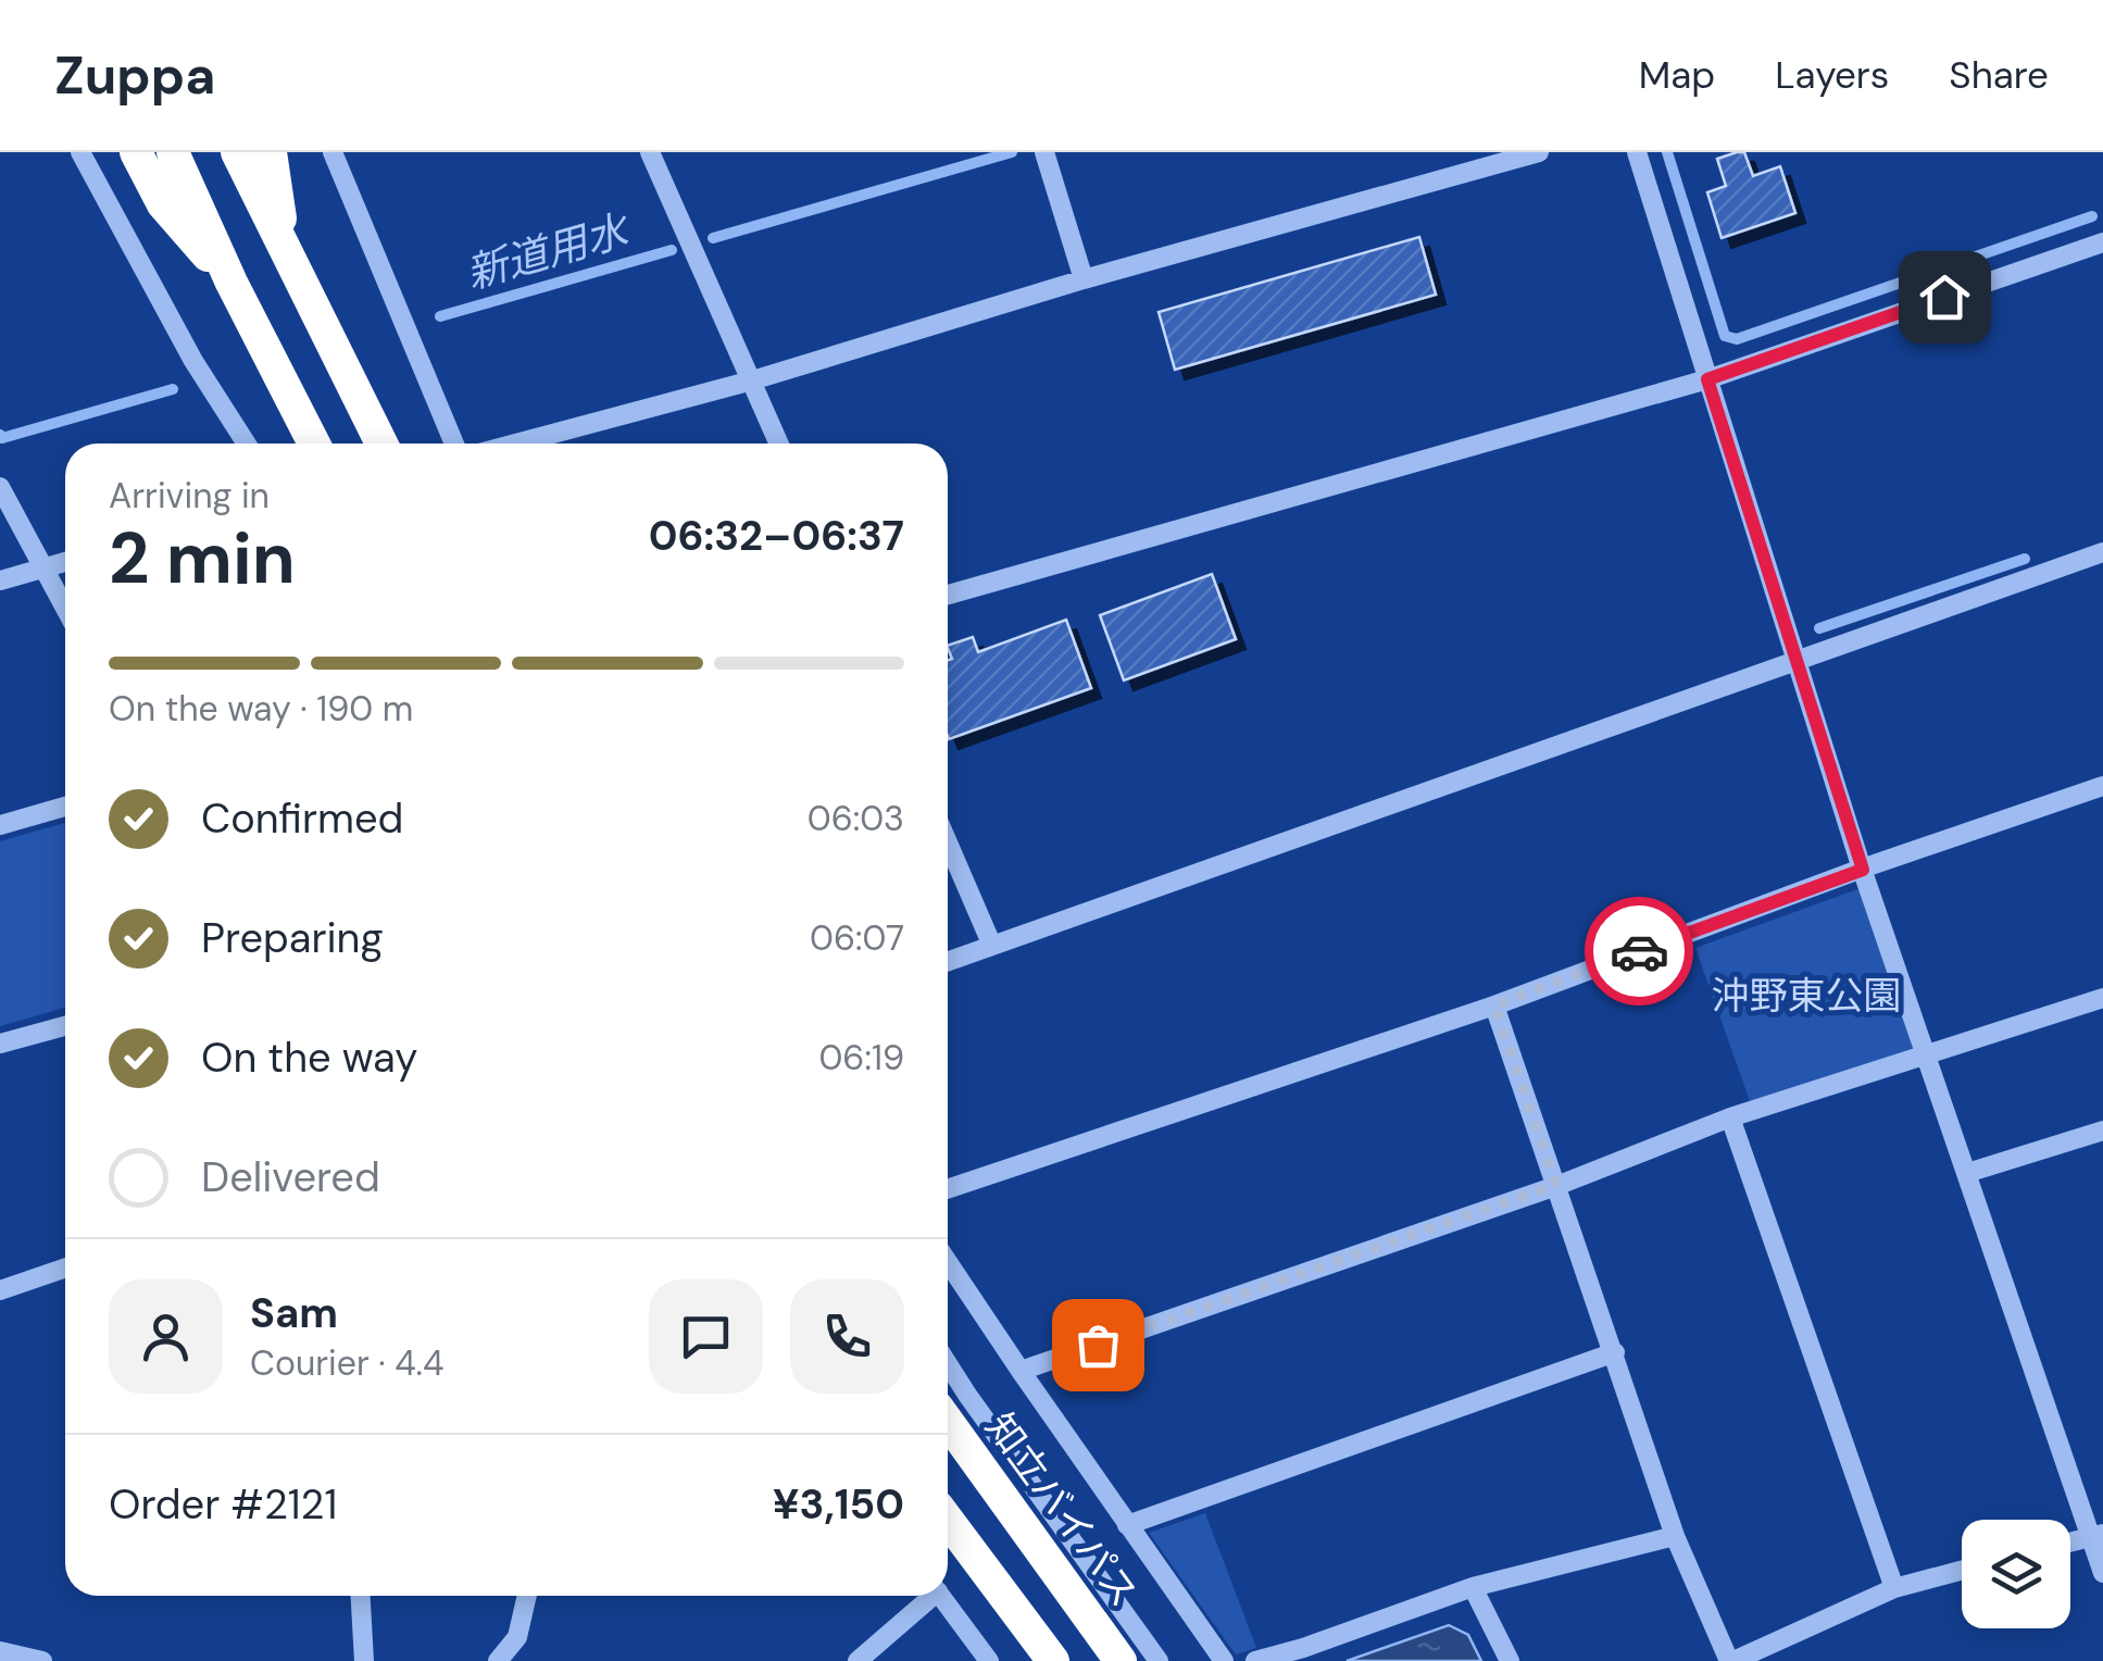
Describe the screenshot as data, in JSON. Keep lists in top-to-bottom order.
{
  "streets": {
    "highway": ["知立バイパス"]
  },
  "water": ["新道用水"],
  "parks": ["沖野東公園"],
  "page": {
    "header": "Zuppa",
    "nav": ["Map", "Layers", "Share"],
    "heading": ["2 min", "Arriving in", "06:32–06:37"],
    "panel": [
      "Sam",
      "Courier · 4.4",
      "Order #2121",
      "¥3,150"
    ],
    "bar": "On the way · 190 m",
    "list": [
      ["Confirmed", "06:03"],
      ["Preparing", "06:07"],
      ["On the way", "06:19"],
      "Delivered"
    ]
  }
}
